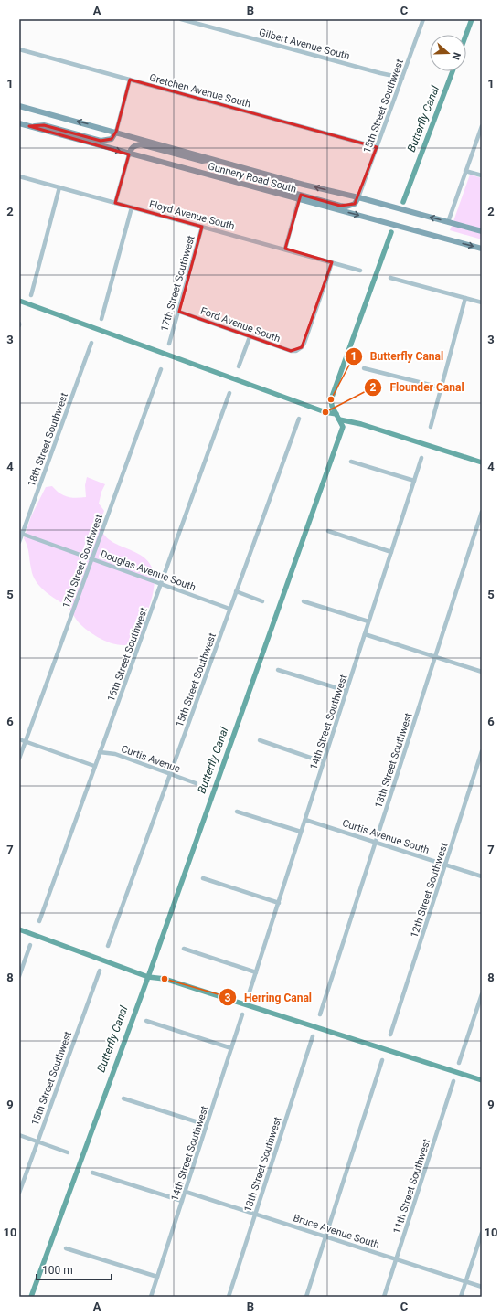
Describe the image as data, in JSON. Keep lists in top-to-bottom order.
{
  "streets": {
    "main road": ["Gunnery Road South"],
    "street": [
      "Gilbert Avenue South",
      "Gretchen Avenue South",
      "15th Street Southwest",
      "Floyd Avenue South",
      "17th Street Southwest",
      "Ford Avenue South",
      "18th Street Southwest",
      "Douglas Avenue South",
      "16th Street Southwest",
      "14th Street Southwest",
      "Curtis Avenue",
      "13th Street Southwest",
      "Curtis Avenue South",
      "12th Street Southwest",
      "11th Street Southwest",
      "Bruce Avenue South"
    ]
  },
  "crossings": [
    ["Gilbert Avenue South", "15th Street Southwest"],
    ["Gretchen Avenue South", "15th Street Southwest"],
    ["15th Street Southwest", "Gunnery Road South"],
    ["15th Street Southwest", "Douglas Avenue South"],
    ["15th Street Southwest", "Curtis Avenue"],
    ["Floyd Avenue South", "17th Street Southwest"],
    ["Floyd Avenue South", "Ford Avenue South"],
    ["17th Street Southwest", "Ford Avenue South"],
    ["17th Street Southwest", "Douglas Avenue South"],
    ["18th Street Southwest", "Douglas Avenue South"],
    ["Douglas Avenue South", "16th Street Southwest"],
    ["16th Street Southwest", "Curtis Avenue"],
    ["14th Street Southwest", "Curtis Avenue South"],
    ["14th Street Southwest", "Bruce Avenue South"],
    ["13th Street Southwest", "Curtis Avenue South"],
    ["13th Street Southwest", "Bruce Avenue South"],
    ["Curtis Avenue South", "12th Street Southwest"],
    ["11th Street Southwest", "Bruce Avenue South"]
  ],
  "water": ["Butterfly Canal"],
  "places": ["Butterfly Canal", "Flounder Canal", "Herring Canal"],
  "scale_bar": "100 m",
  "north": "right",
  "grid": {
    "columns": ["A", "B", "C"],
    "rows": [
      "1",
      "2",
      "3",
      "4",
      "5",
      "6",
      "7",
      "8",
      "9",
      "10"
    ]
  }
}
